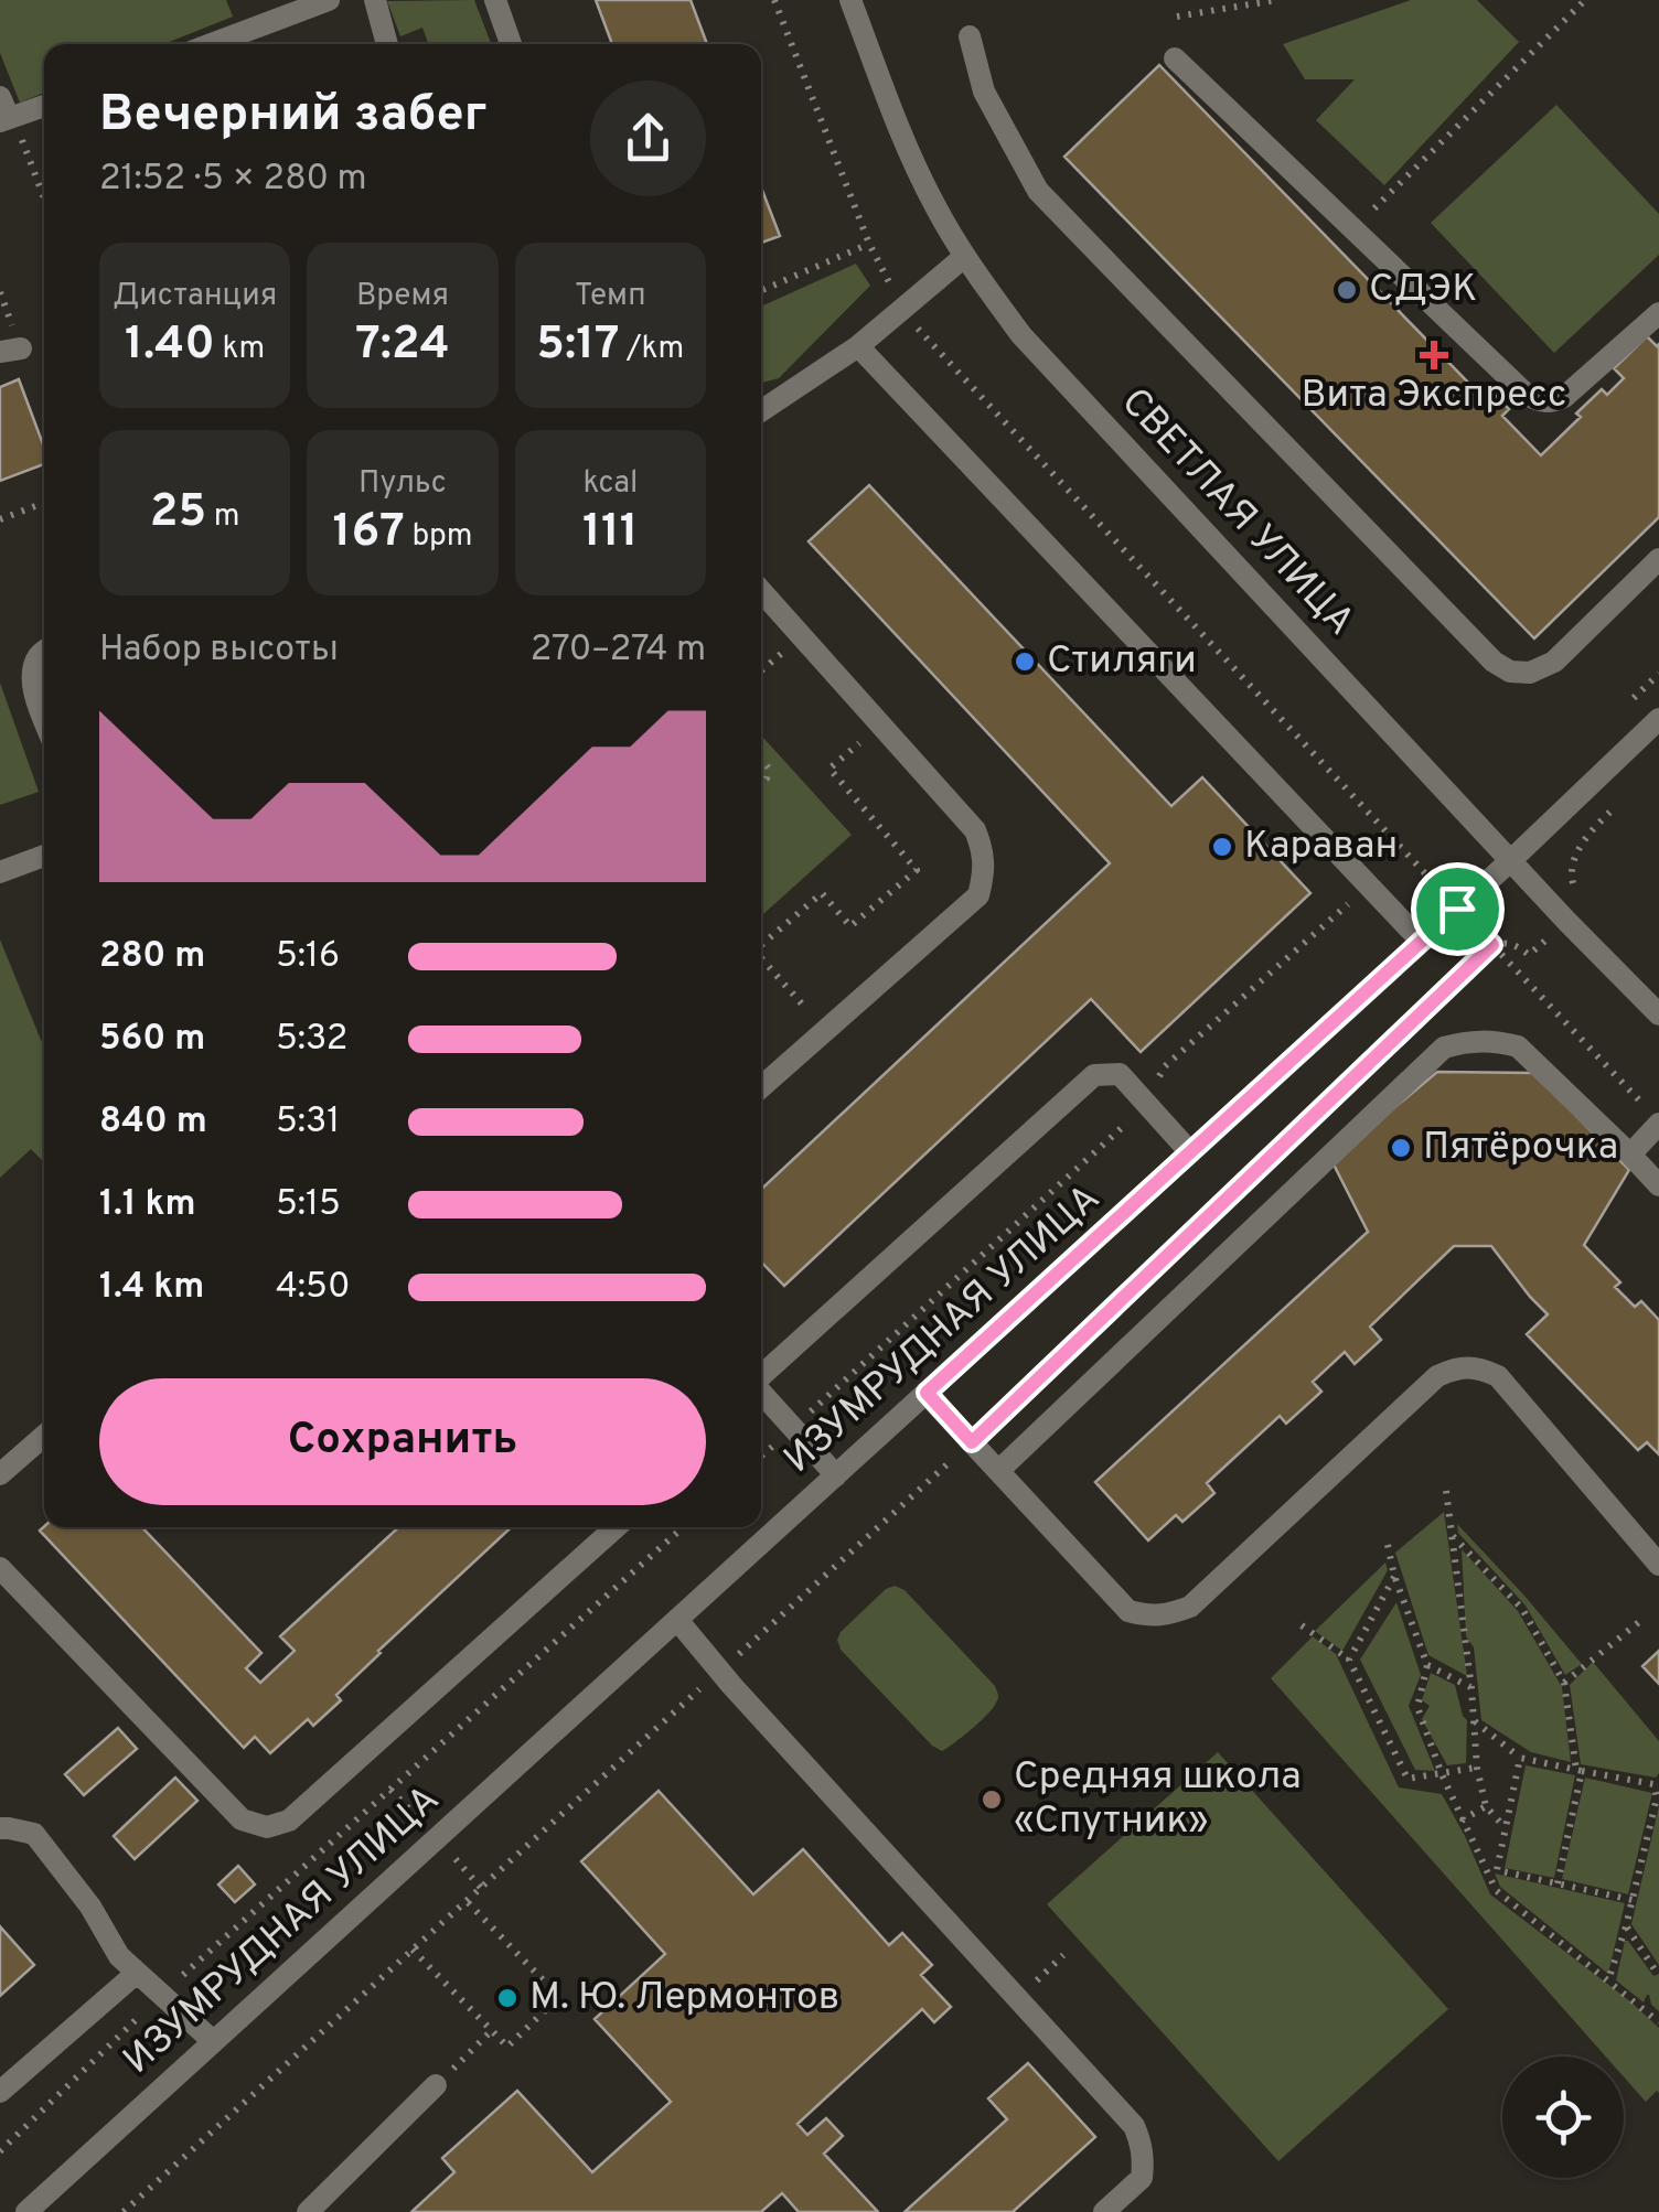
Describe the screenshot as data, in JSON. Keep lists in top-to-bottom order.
{
  "streets": {
    "street": ["СВЕТЛАЯ УЛИЦА", "ИЗУМРУДНАЯ УЛИЦА"]
  },
  "crossings": [
    ["СВЕТЛАЯ УЛИЦА", "ИЗУМРУДНАЯ УЛИЦА"]
  ],
  "places": {
    "other": [
      "СДЭК",
      "Стиляги",
      "Караван",
      "Пятёрочка",
      "Средняя школа «Спутник»",
      "М. Ю. Лермонтов"
    ],
    "health": ["Вита Экспресс"]
  },
  "page": {
    "heading": ["Вечерний забег", "21:52 · 5 × 280 m"],
    "stats": [
      ["Дистанция", "1.40 km"],
      ["Время", "7:24"],
      ["Темп", "5:17 /km"],
      ["25 m"],
      ["Пульс", "167 bpm"],
      ["kcal", "111"]
    ],
    "chart": ["Набор высоты", "270–274 m"],
    "list": [
      {
        "name": "280 m",
        "note": "5:16"
      },
      {
        "name": "560 m",
        "note": "5:32"
      },
      {
        "name": "840 m",
        "note": "5:31"
      },
      {
        "name": "1.1 km",
        "note": "5:15"
      },
      {
        "name": "1.4 km",
        "note": "4:50"
      }
    ],
    "buttons": "Сохранить"
  }
}
